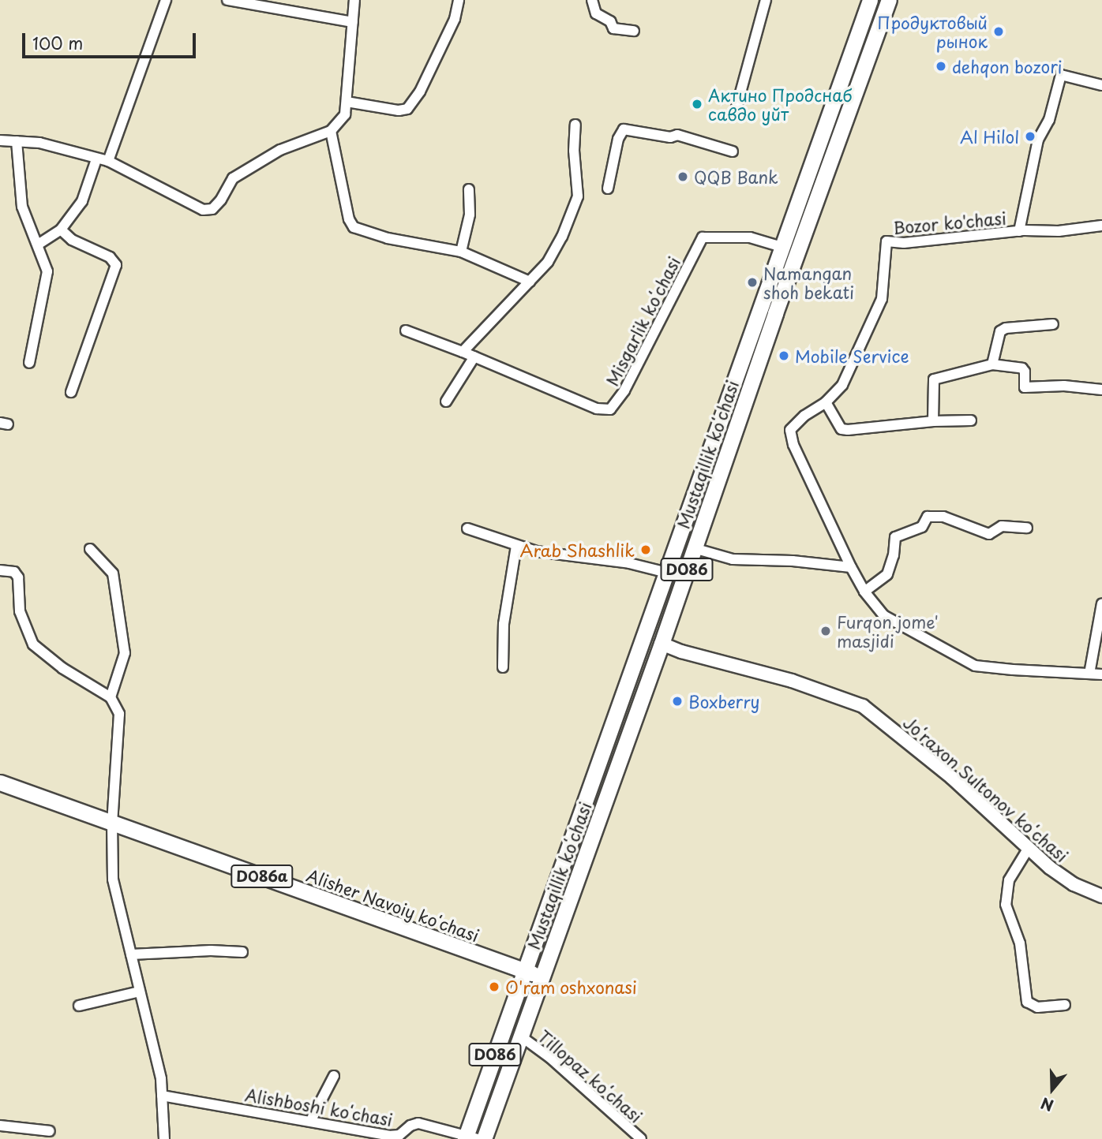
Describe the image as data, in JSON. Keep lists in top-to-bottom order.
{
  "streets": {
    "main road": [
      "Mustaqillik koʻchasi",
      "D086",
      "D086a",
      "Alisher Navoiy koʻchasi"
    ],
    "street": [
      "Bozor ko'chasi",
      "Misgarlik koʻchasi",
      "Joʻraxon Sultonov koʻchasi",
      "Tillopaz koʻchasi",
      "Alishboshi koʻchasi"
    ]
  },
  "crossings": [
    ["Misgarlik koʻchasi", "Mustaqillik koʻchasi"],
    ["Mustaqillik koʻchasi", "Joʻraxon Sultonov koʻchasi"],
    ["Mustaqillik koʻchasi", "D086a"],
    ["Mustaqillik koʻchasi", "Alisher Navoiy koʻchasi"],
    ["Mustaqillik koʻchasi", "Tillopaz koʻchasi"],
    ["Mustaqillik koʻchasi", "Alishboshi koʻchasi"],
    ["D086a", "Alisher Navoiy koʻchasi"]
  ],
  "places": [
    "Продуктовый рынок",
    "dehqon bozori",
    "Актино Продснаб савдо уйт",
    "Al Hilol",
    "QQB Bank",
    "Namangan shoh bekati",
    "Mobile Service",
    "Arab Shashlik",
    "Furqon jome' masjidi",
    "Boxberry",
    "O'ram oshxonasi"
  ],
  "scale_bar": "100 m",
  "north": "bottom"
}
